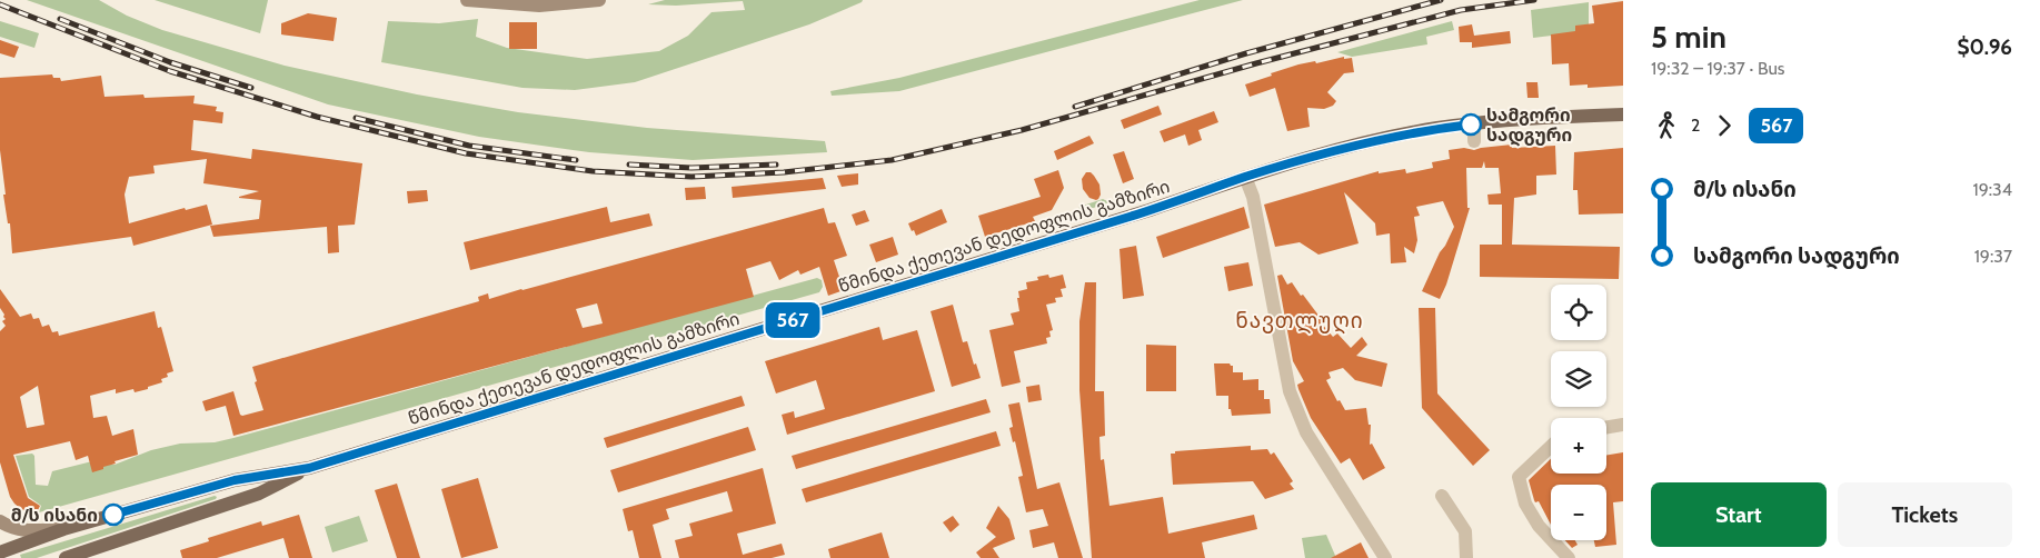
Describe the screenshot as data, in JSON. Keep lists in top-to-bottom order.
{
  "streets": {
    "main road": ["წმინდა ქეთევან დედოფლის გამზირი"]
  },
  "districts": ["ნავთლუღი"],
  "places": ["სამგორი სადგური", "მ/ს ისანი"],
  "lines": ["bus line 567"],
  "page": {
    "on_map": "567",
    "heading": ["5 min", "19:32 – 19:37 · Bus", "$0.96"],
    "legs": ["2", "567"],
    "list": [
      {
        "name": "მ/ს ისანი",
        "value": "19:34"
      },
      {
        "name": "სამგორი სადგური",
        "value": "19:37"
      }
    ],
    "map_buttons": ["+", "−"],
    "buttons": ["Start", "Tickets"]
  }
}
